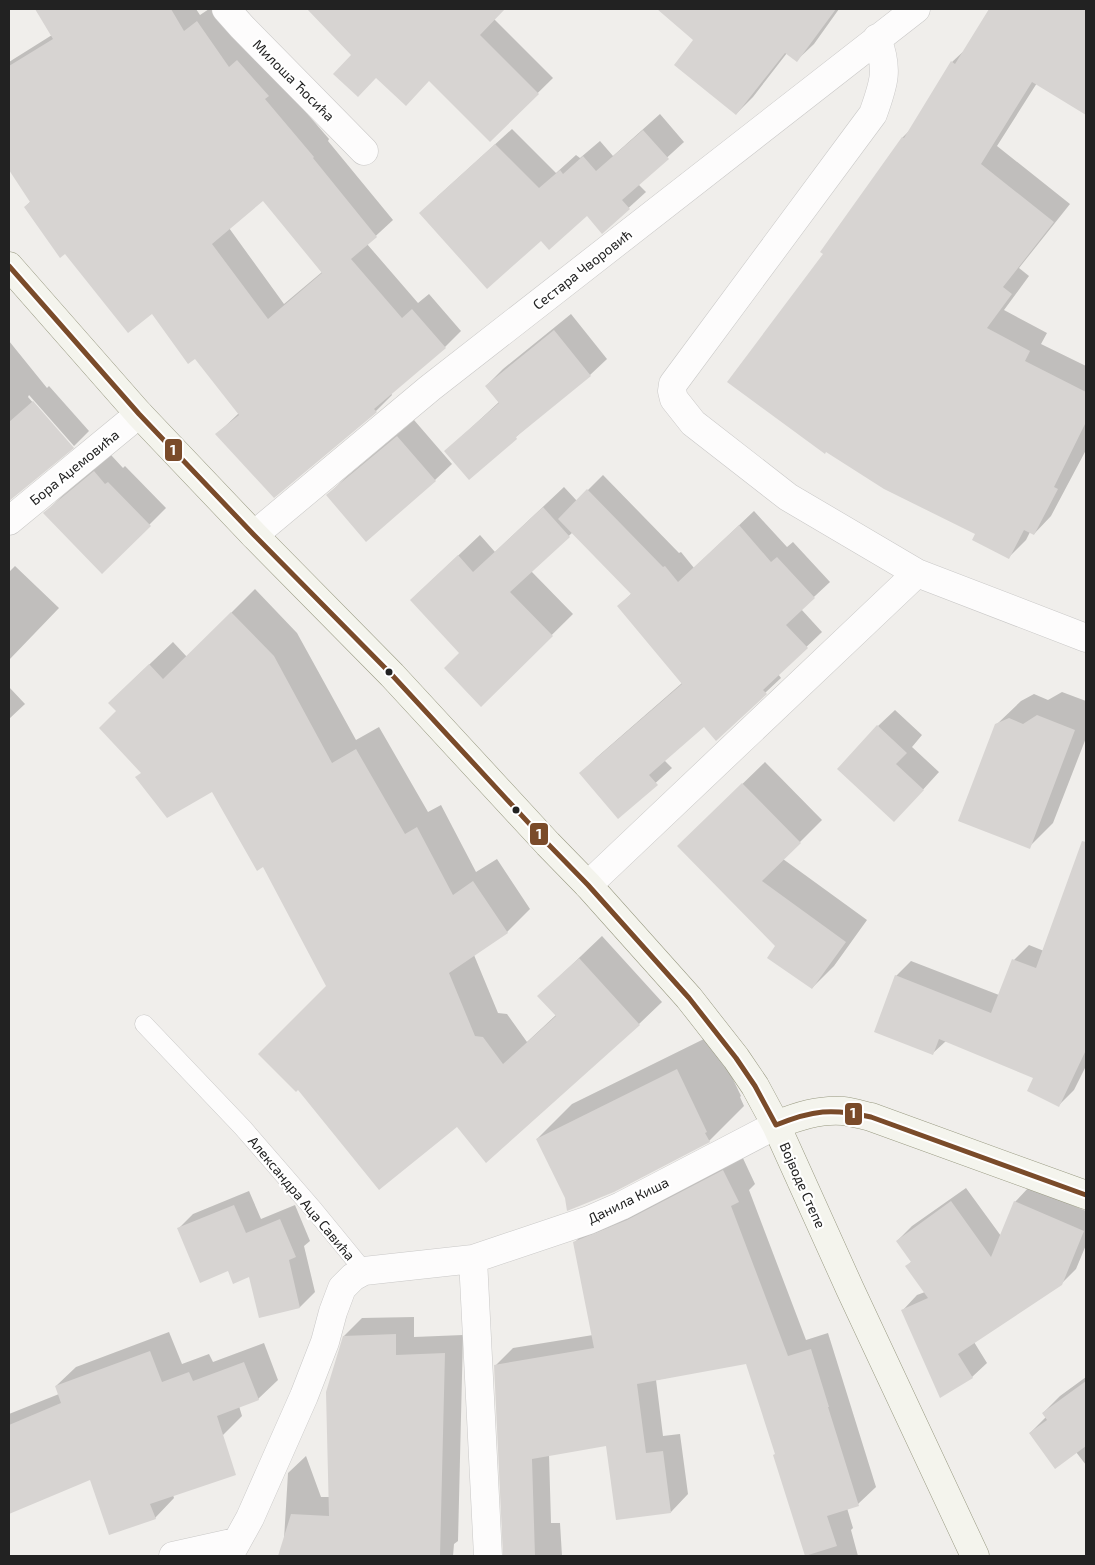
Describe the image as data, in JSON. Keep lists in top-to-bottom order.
{
  "streets": {
    "main road": ["Војводе Степе"],
    "street": [
      "Милоша Ћосића",
      "Сестара Чворовић",
      "Бора Аџемовића",
      "Александра Аца Савића",
      "Данила Киша"
    ]
  },
  "crossings": [
    ["Сестара Чворовић", "Војводе Степе"],
    ["Бора Аџемовића", "Војводе Степе"],
    ["Војводе Степе", "Данила Киша"],
    ["Александра Аца Савића", "Данила Киша"]
  ],
  "lines": ["transit line 1"]
}
